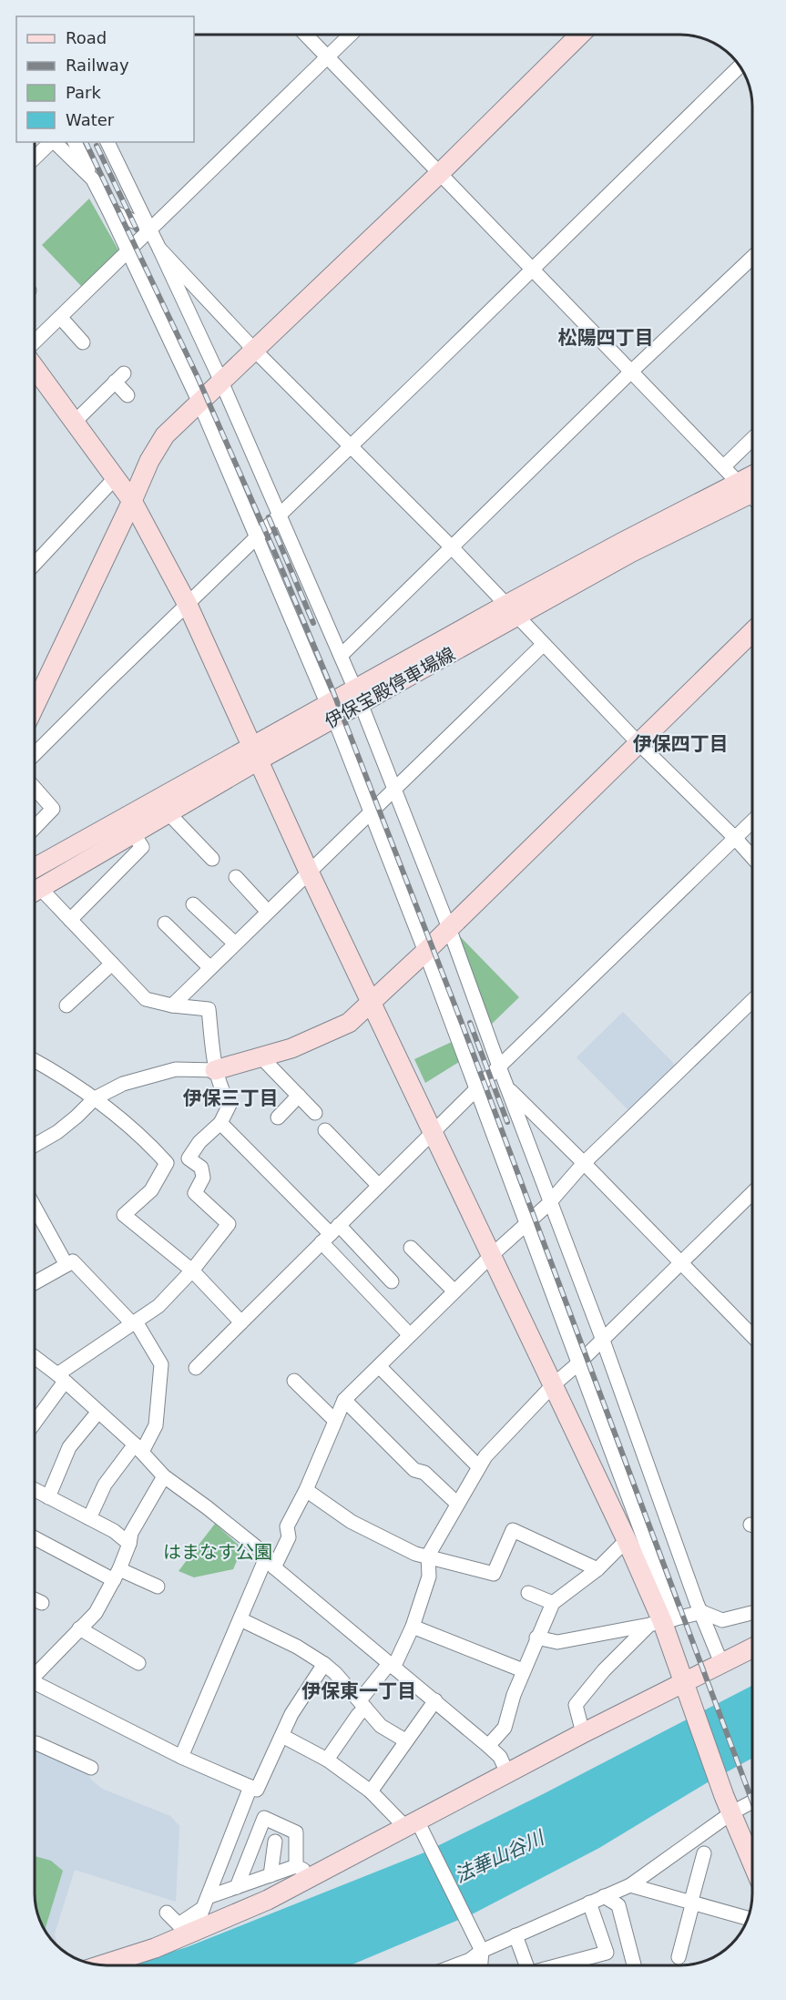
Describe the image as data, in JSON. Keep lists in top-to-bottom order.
{
  "streets": {
    "street": ["伊保宝殿停車場線"]
  },
  "districts": [
    "松陽四丁目",
    "伊保四丁目",
    "伊保三丁目",
    "伊保東一丁目"
  ],
  "water": ["法華山谷川"],
  "parks": ["はまなす公園"],
  "legend": [
    "Road",
    "Railway",
    "Park",
    "Water"
  ]
}
